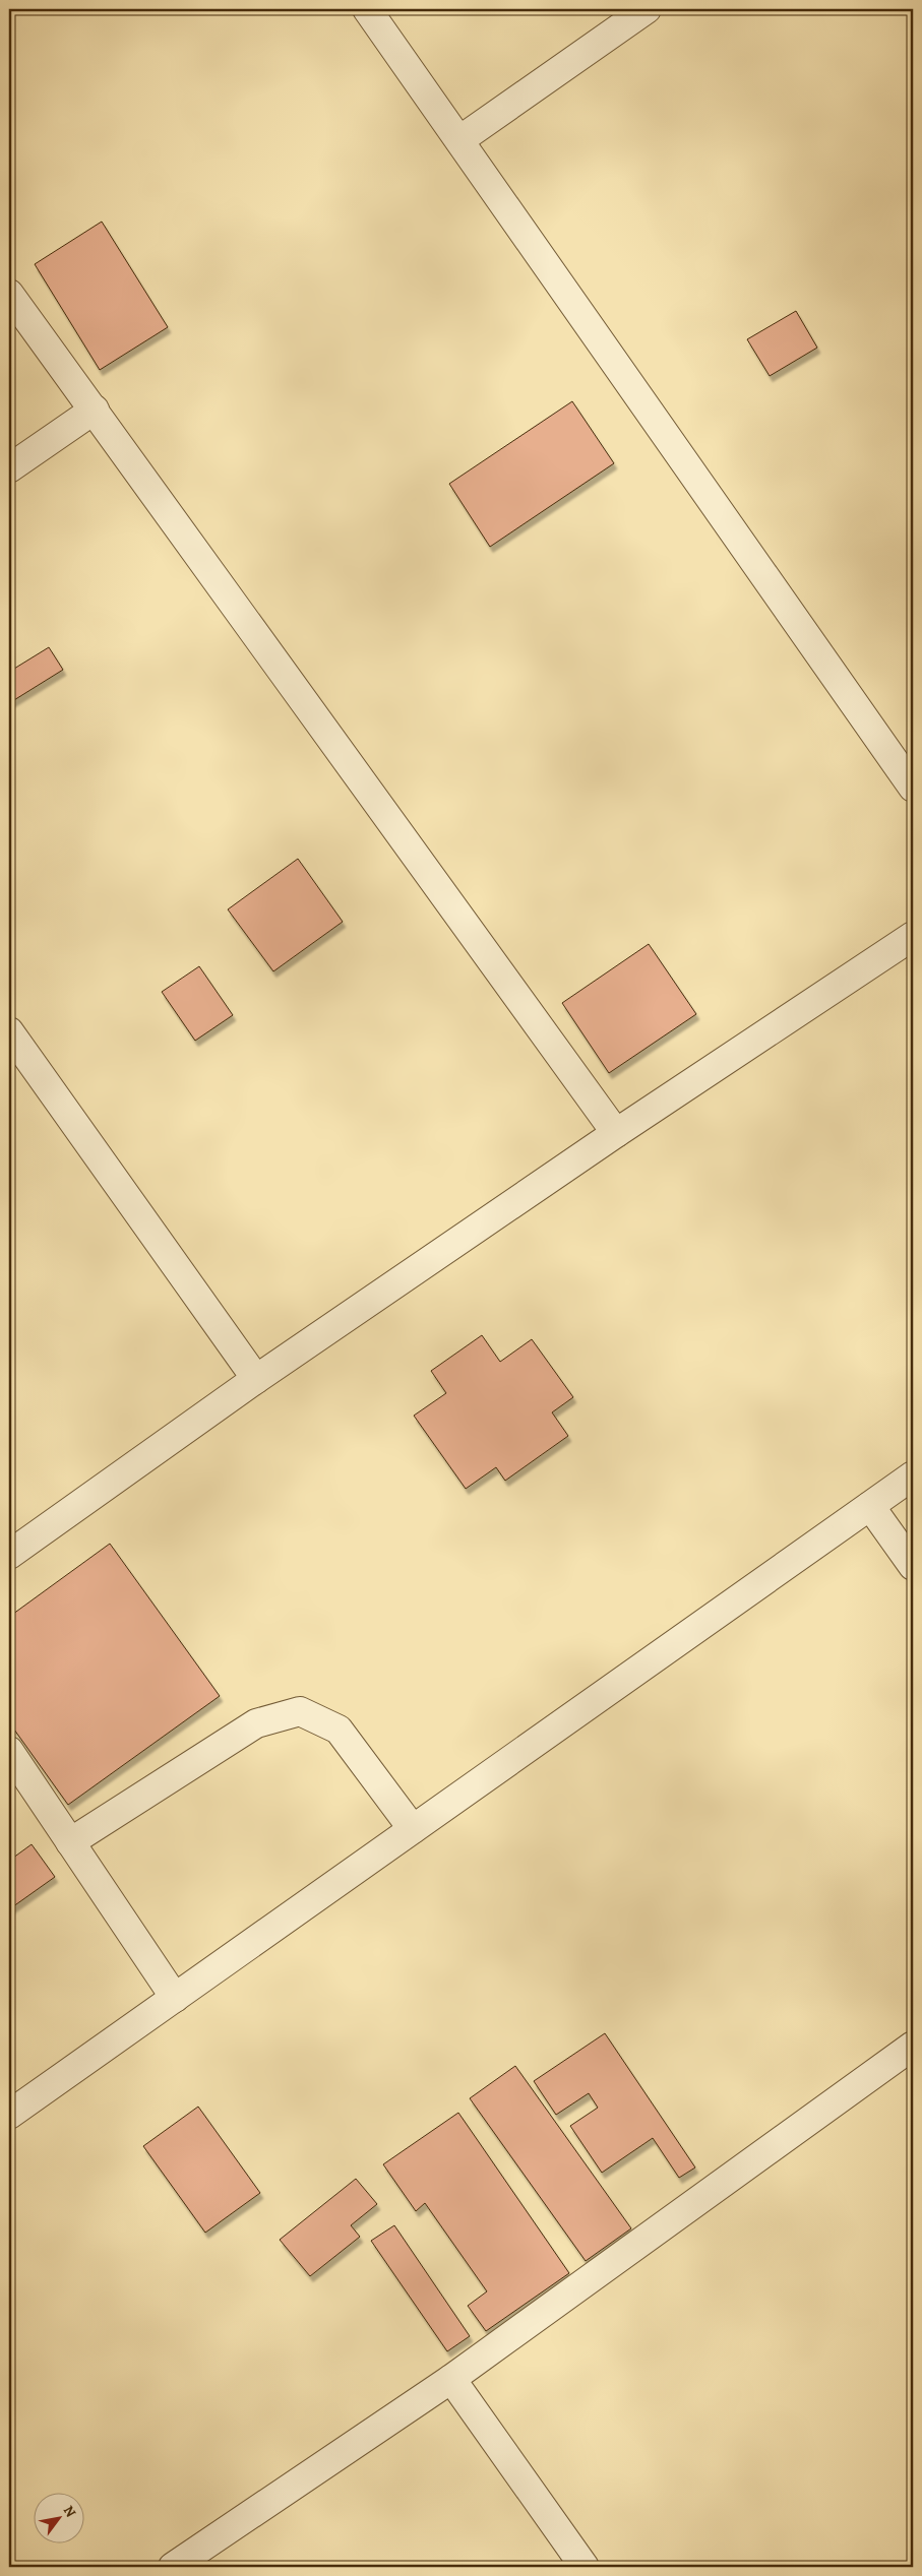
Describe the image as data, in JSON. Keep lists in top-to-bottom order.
{
  "north": "top right"
}
